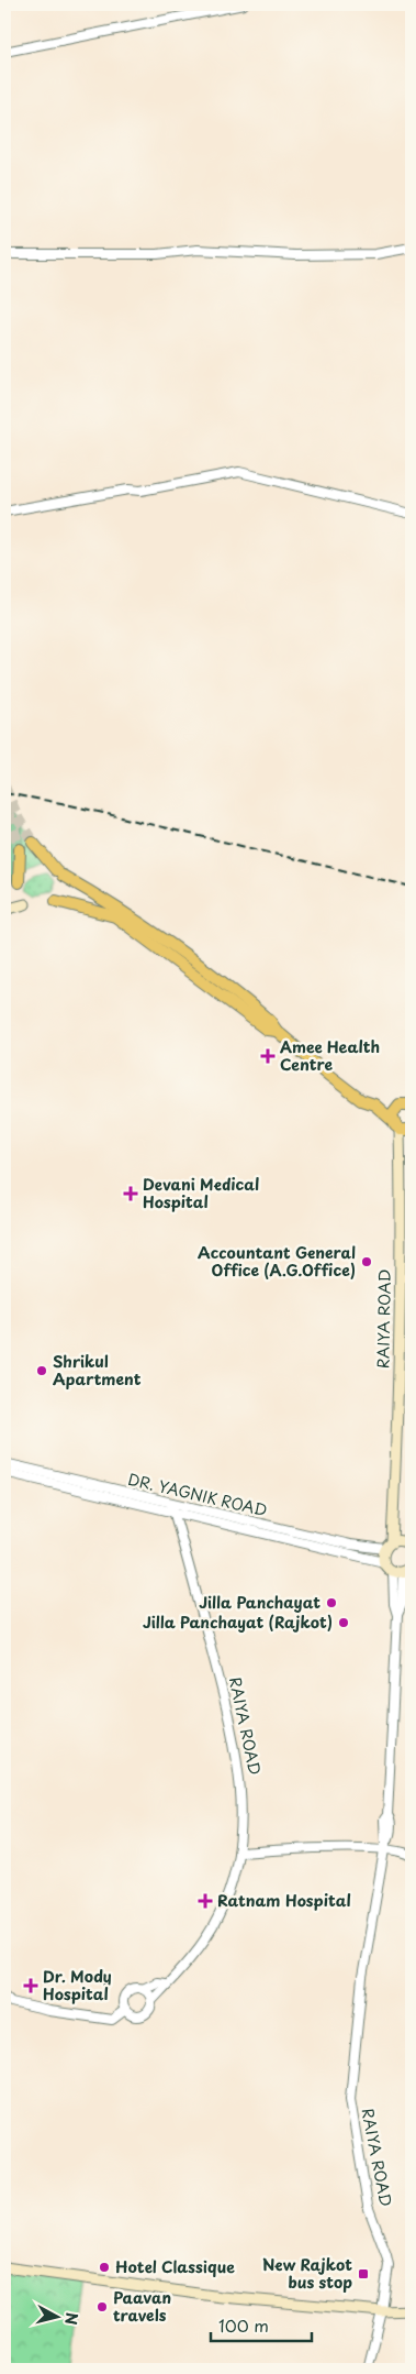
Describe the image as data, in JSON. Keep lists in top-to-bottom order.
{
  "streets": {
    "main road": ["RAIYA ROAD"],
    "street": ["DR. YAGNIK ROAD"]
  },
  "crossings": [
    ["RAIYA ROAD", "DR. YAGNIK ROAD"]
  ],
  "places": {
    "health": [
      "Amee Health Centre",
      "Devani Medical Hospital",
      "Ratnam Hospital",
      "Dr. Mody Hospital"
    ],
    "other": [
      "Accountant General Office (A.G.Office)",
      "Shrikul Apartment",
      "Jilla Panchayat",
      "Jilla Panchayat (Rajkot)",
      "Hotel Classique",
      "Paavan travels"
    ],
    "transit": ["New Rajkot bus stop"]
  },
  "scale_bar": "100 m",
  "north": "right"
}
